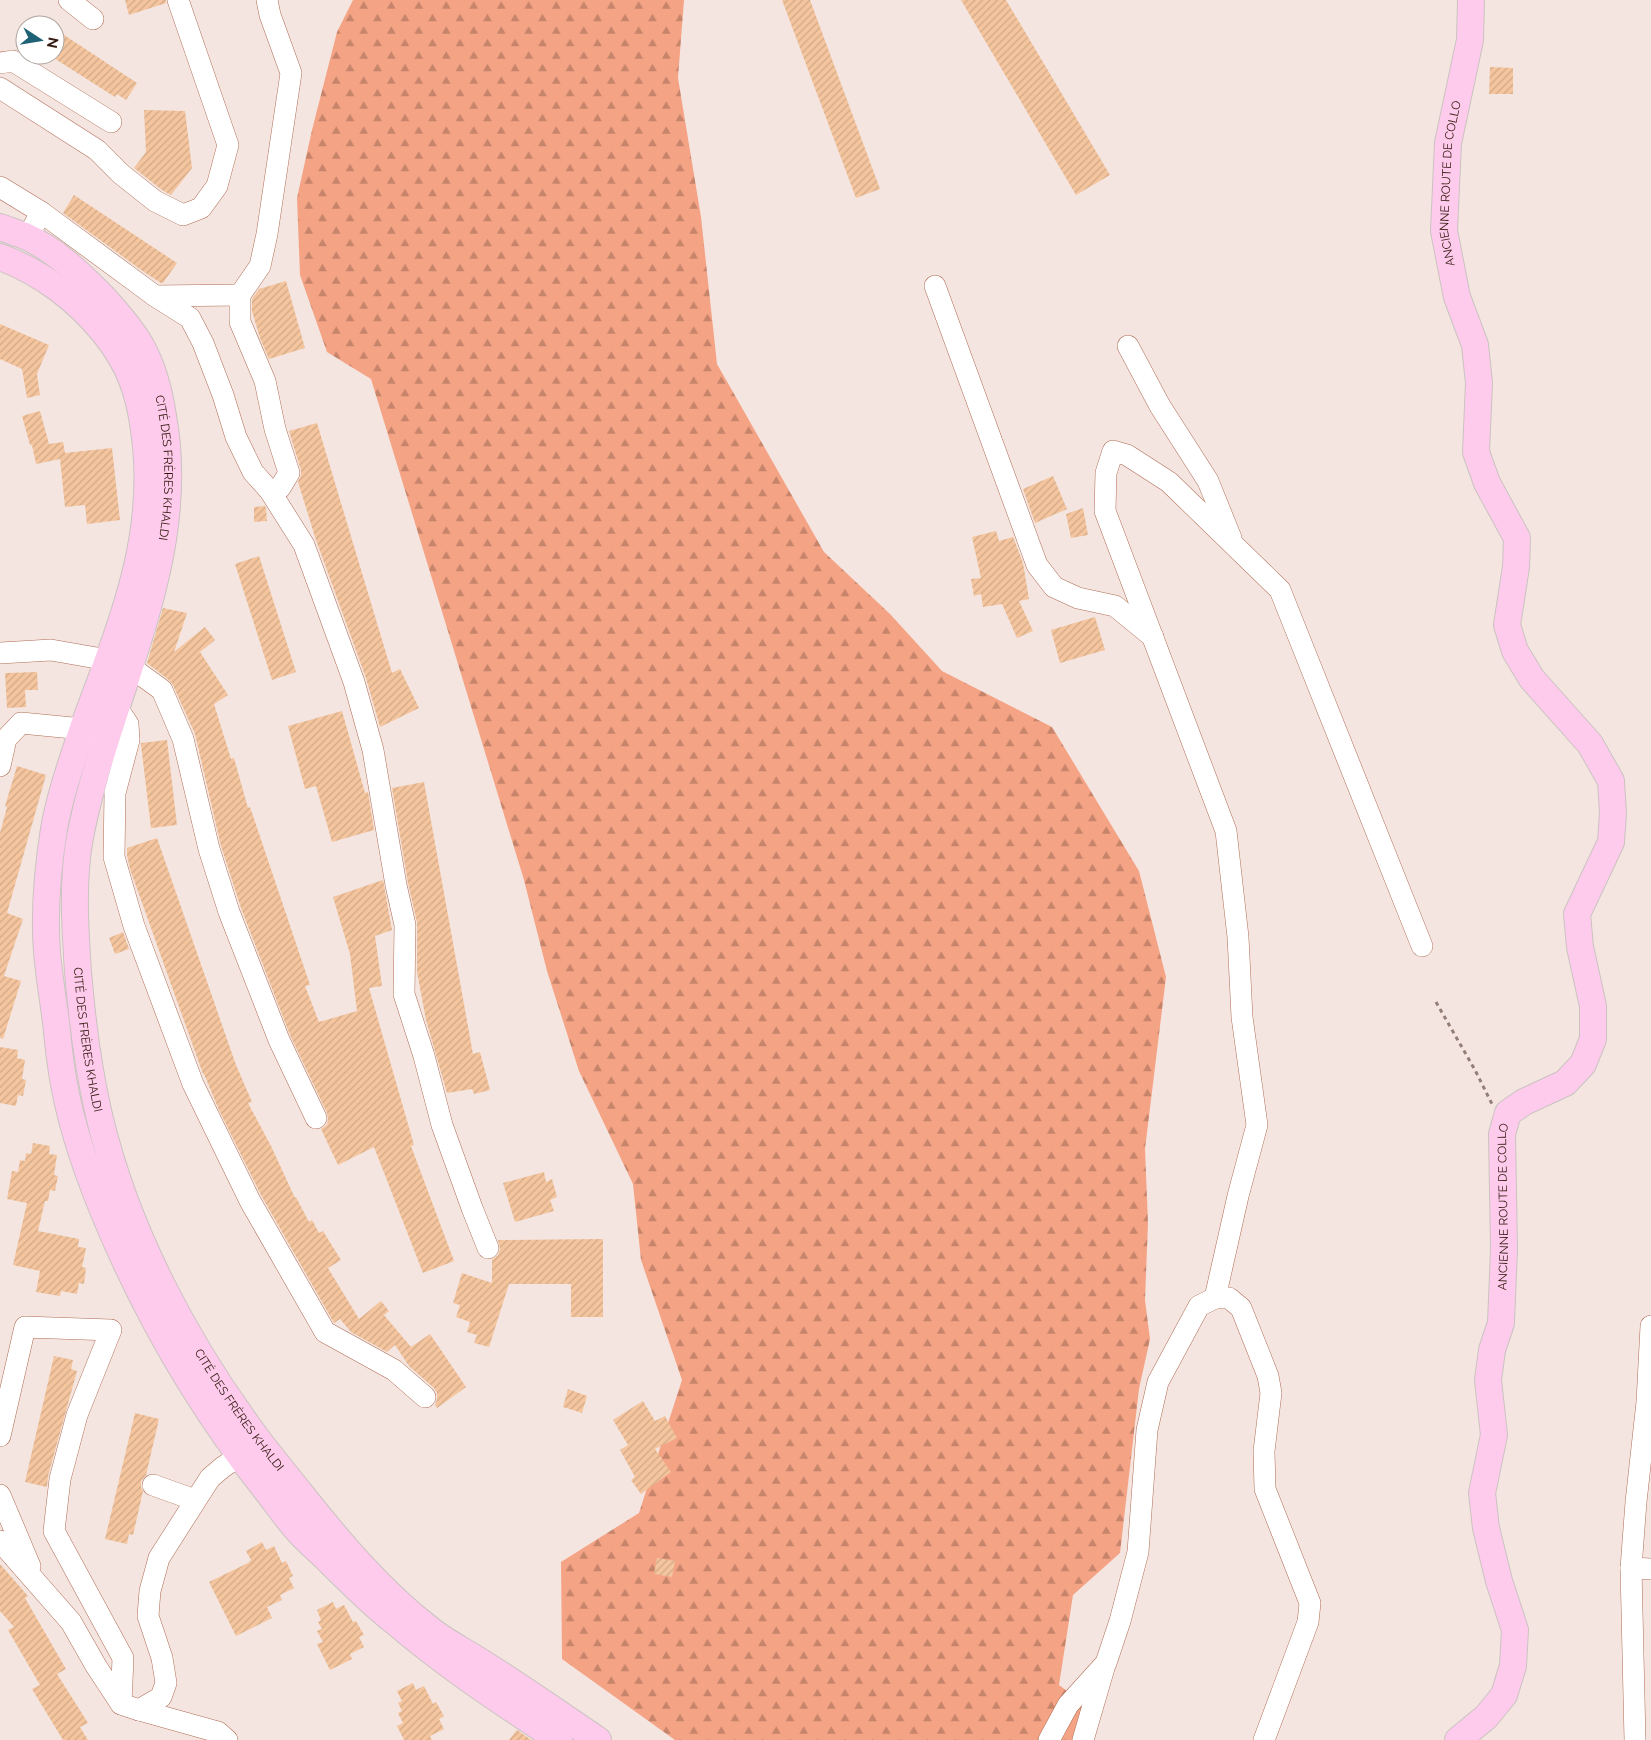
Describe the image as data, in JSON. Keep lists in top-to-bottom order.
{
  "streets": {
    "main road": ["ANCIENNE ROUTE DE COLLO", "CITÉ DES FRÈRES KHALDI"]
  },
  "north": "right"
}
